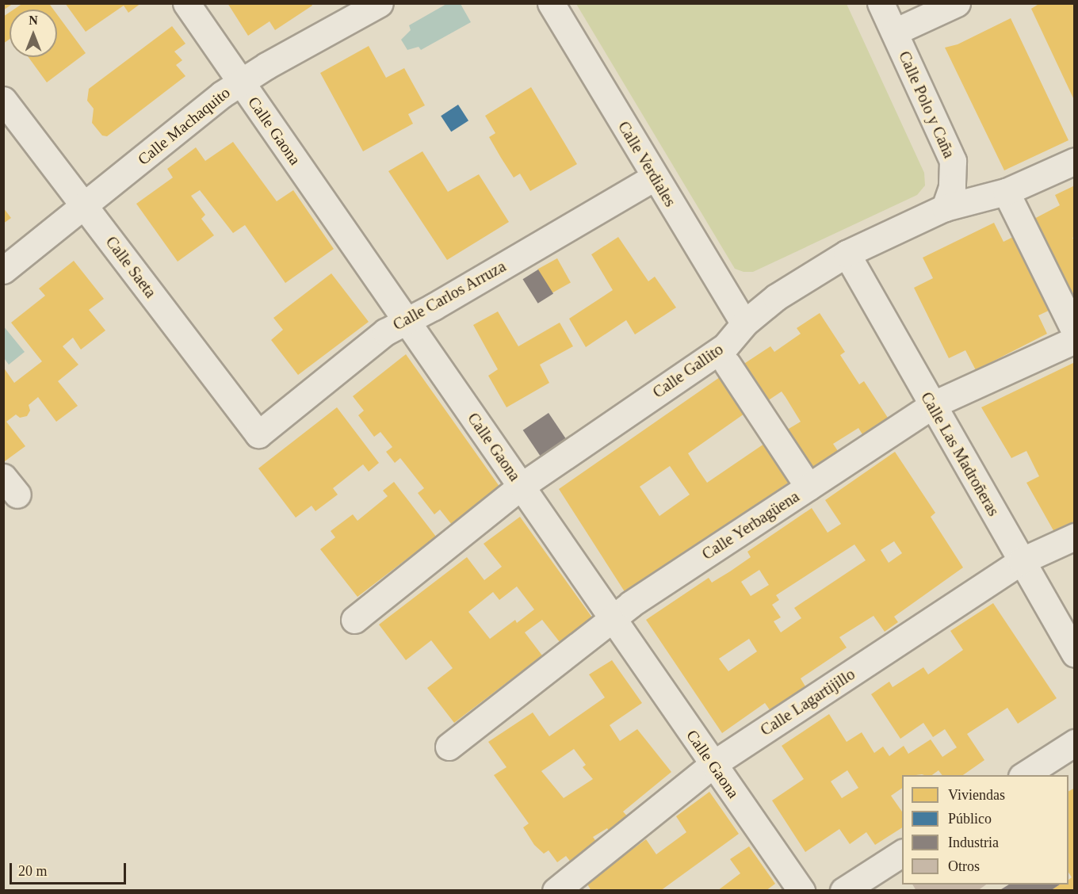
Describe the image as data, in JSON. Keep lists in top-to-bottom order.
{
  "streets": {
    "street": [
      "Calle Polo y Caña",
      "Calle Machaquito",
      "Calle Gaona",
      "Calle Verdiales",
      "Calle Saeta",
      "Calle Carlos Arruza",
      "Calle Gallito",
      "Calle Las Madroñeras",
      "Calle Yerbagüena",
      "Calle Lagartijillo"
    ]
  },
  "crossings": [
    ["Calle Polo y Caña", "Calle Gallito"],
    ["Calle Machaquito", "Calle Gaona"],
    ["Calle Machaquito", "Calle Saeta"],
    ["Calle Gaona", "Calle Carlos Arruza"],
    ["Calle Gaona", "Calle Gallito"],
    ["Calle Gaona", "Calle Yerbagüena"],
    ["Calle Gaona", "Calle Lagartijillo"],
    ["Calle Verdiales", "Calle Carlos Arruza"],
    ["Calle Verdiales", "Calle Gallito"],
    ["Calle Saeta", "Calle Carlos Arruza"],
    ["Calle Gallito", "Calle Las Madroñeras"],
    ["Calle Las Madroñeras", "Calle Yerbagüena"],
    ["Calle Las Madroñeras", "Calle Lagartijillo"]
  ],
  "legend": [
    "Viviendas",
    "Público",
    "Industria",
    "Otros"
  ],
  "scale_bar": "20 m",
  "north": "top"
}
